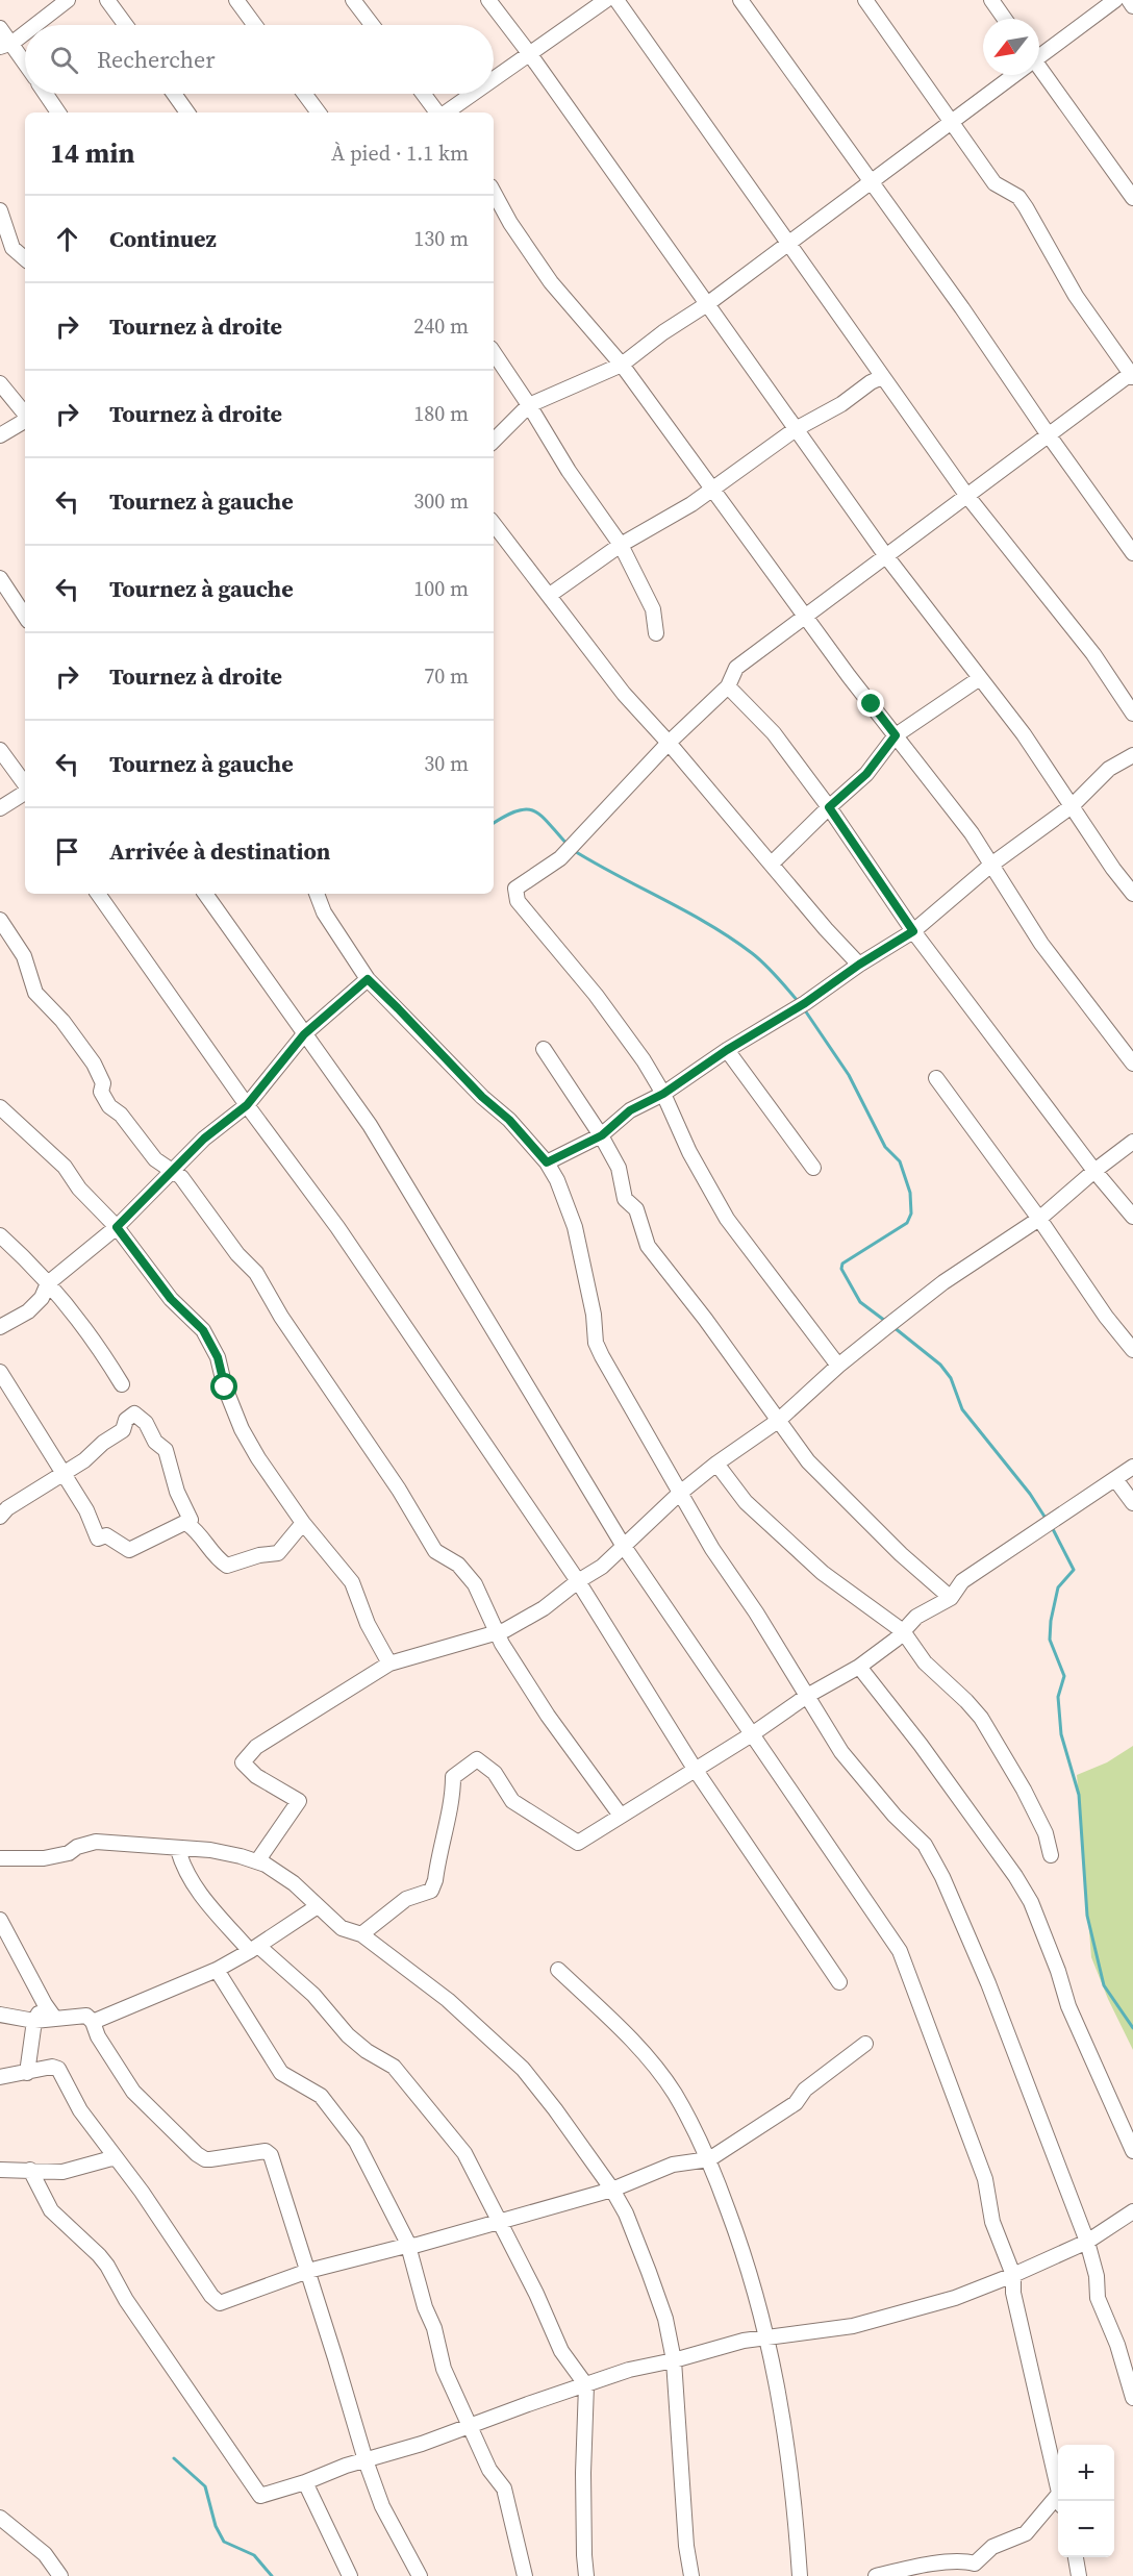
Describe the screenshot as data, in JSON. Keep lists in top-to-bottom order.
{
  "north": "bottom left",
  "page": {
    "search": "Rechercher",
    "heading": ["14 min", "À pied · 1.1 km"],
    "list": [
      ["Continuez", "130 m"],
      ["Tournez à droite", "240 m"],
      ["Tournez à droite", "180 m"],
      ["Tournez à gauche", "300 m"],
      ["Tournez à gauche", "100 m"],
      ["Tournez à droite", "70 m"],
      ["Tournez à gauche", "30 m"],
      "Arrivée à destination"
    ],
    "map_buttons": ["+", "−"]
  }
}
